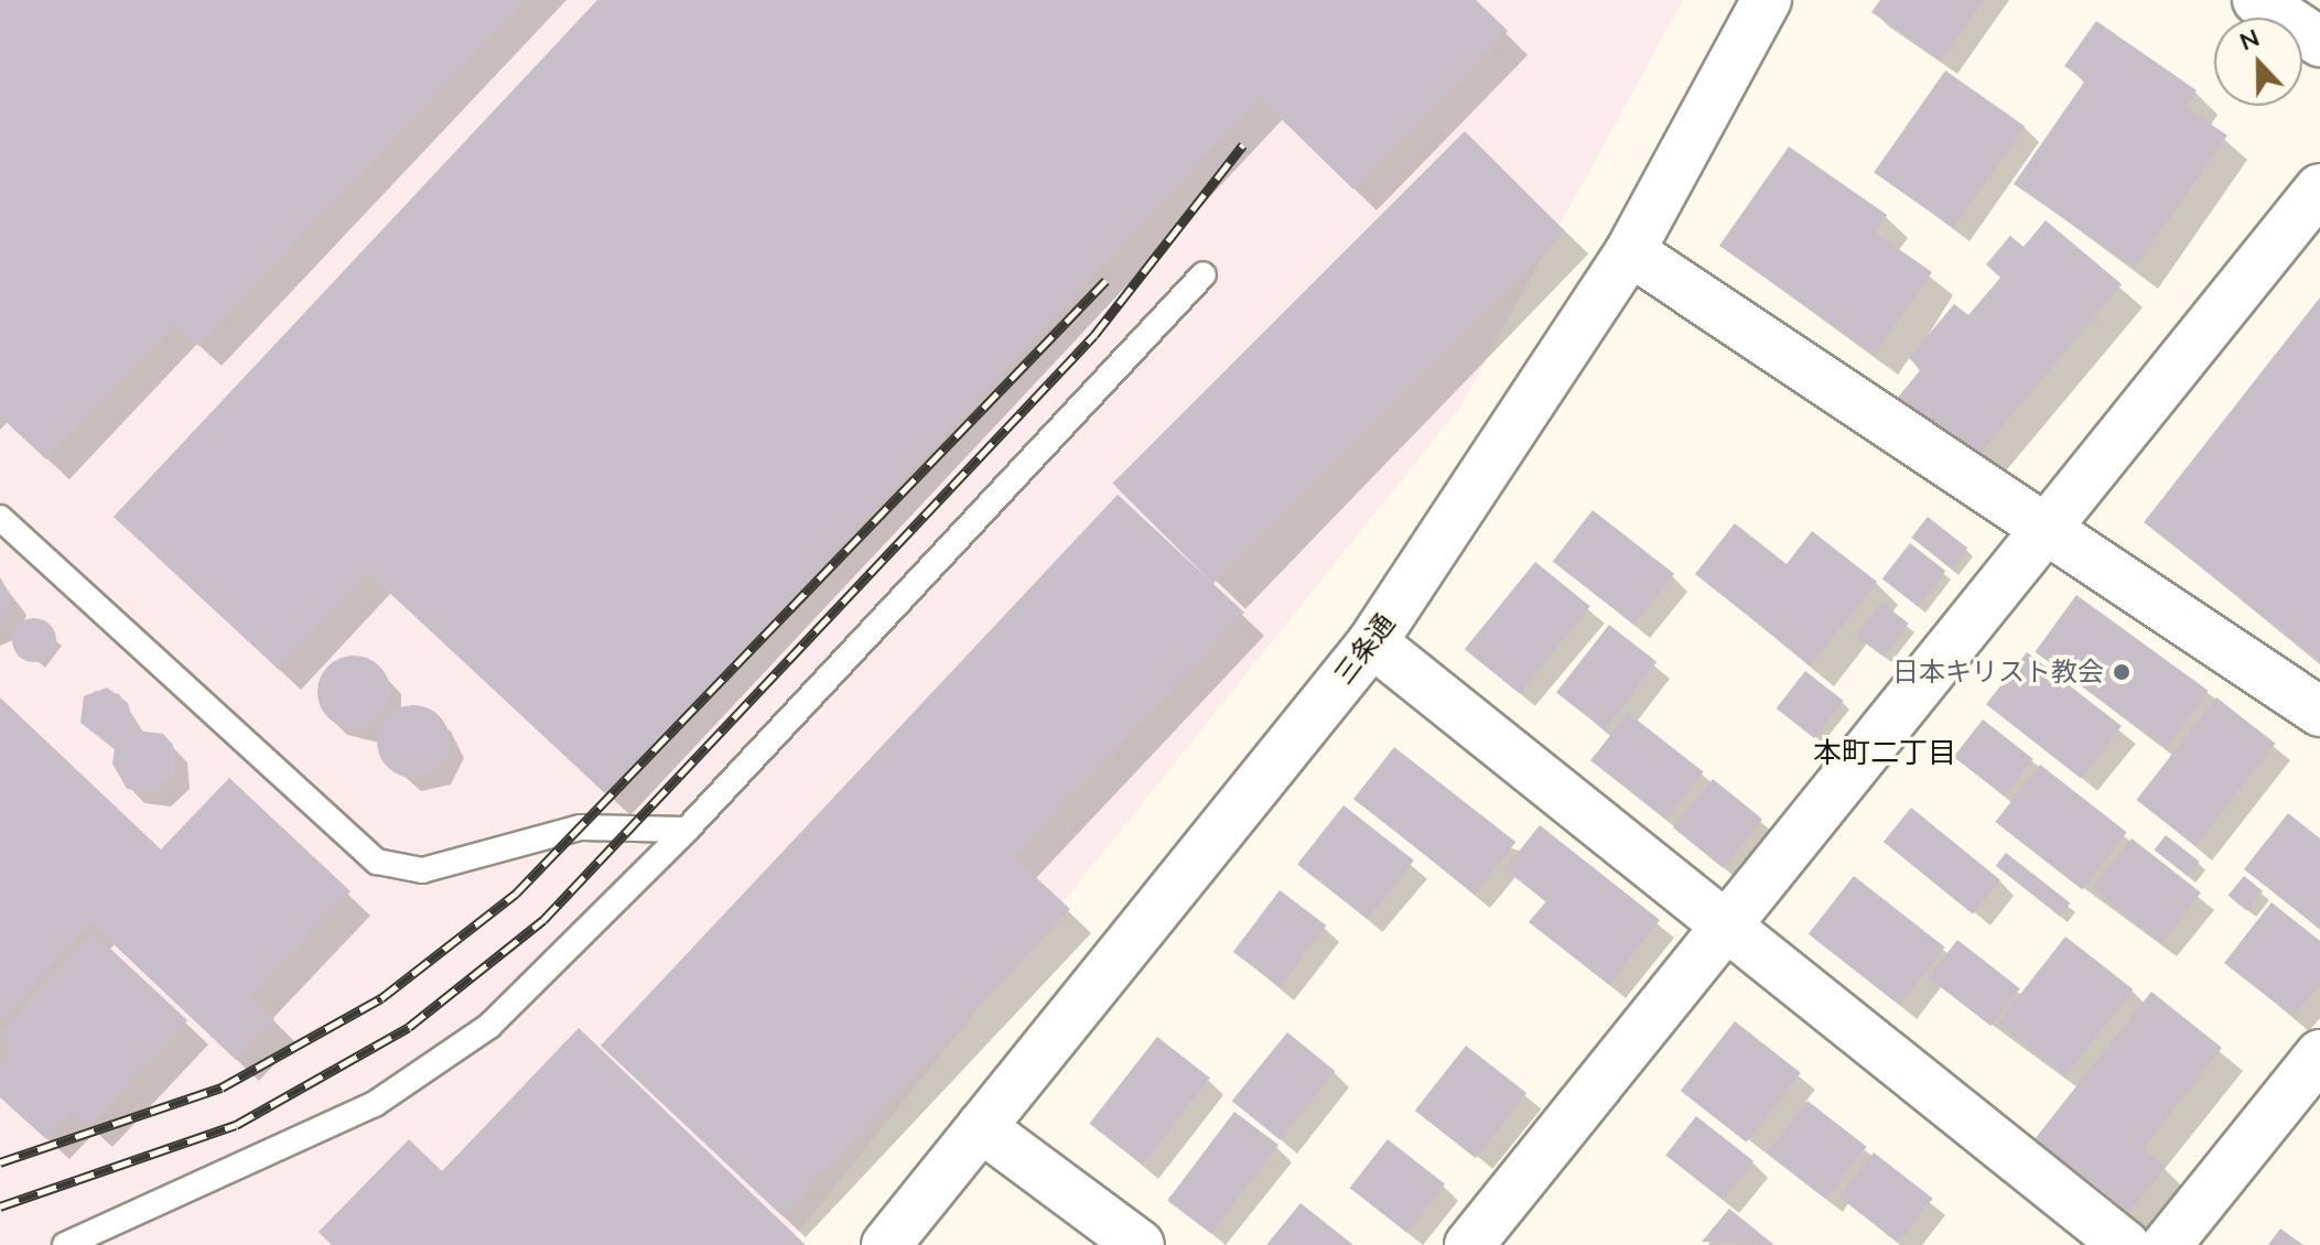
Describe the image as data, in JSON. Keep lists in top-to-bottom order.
{
  "streets": {
    "street": ["三条通"]
  },
  "districts": ["本町二丁目"],
  "places": ["日本キリスト教会"],
  "north": "top"
}
